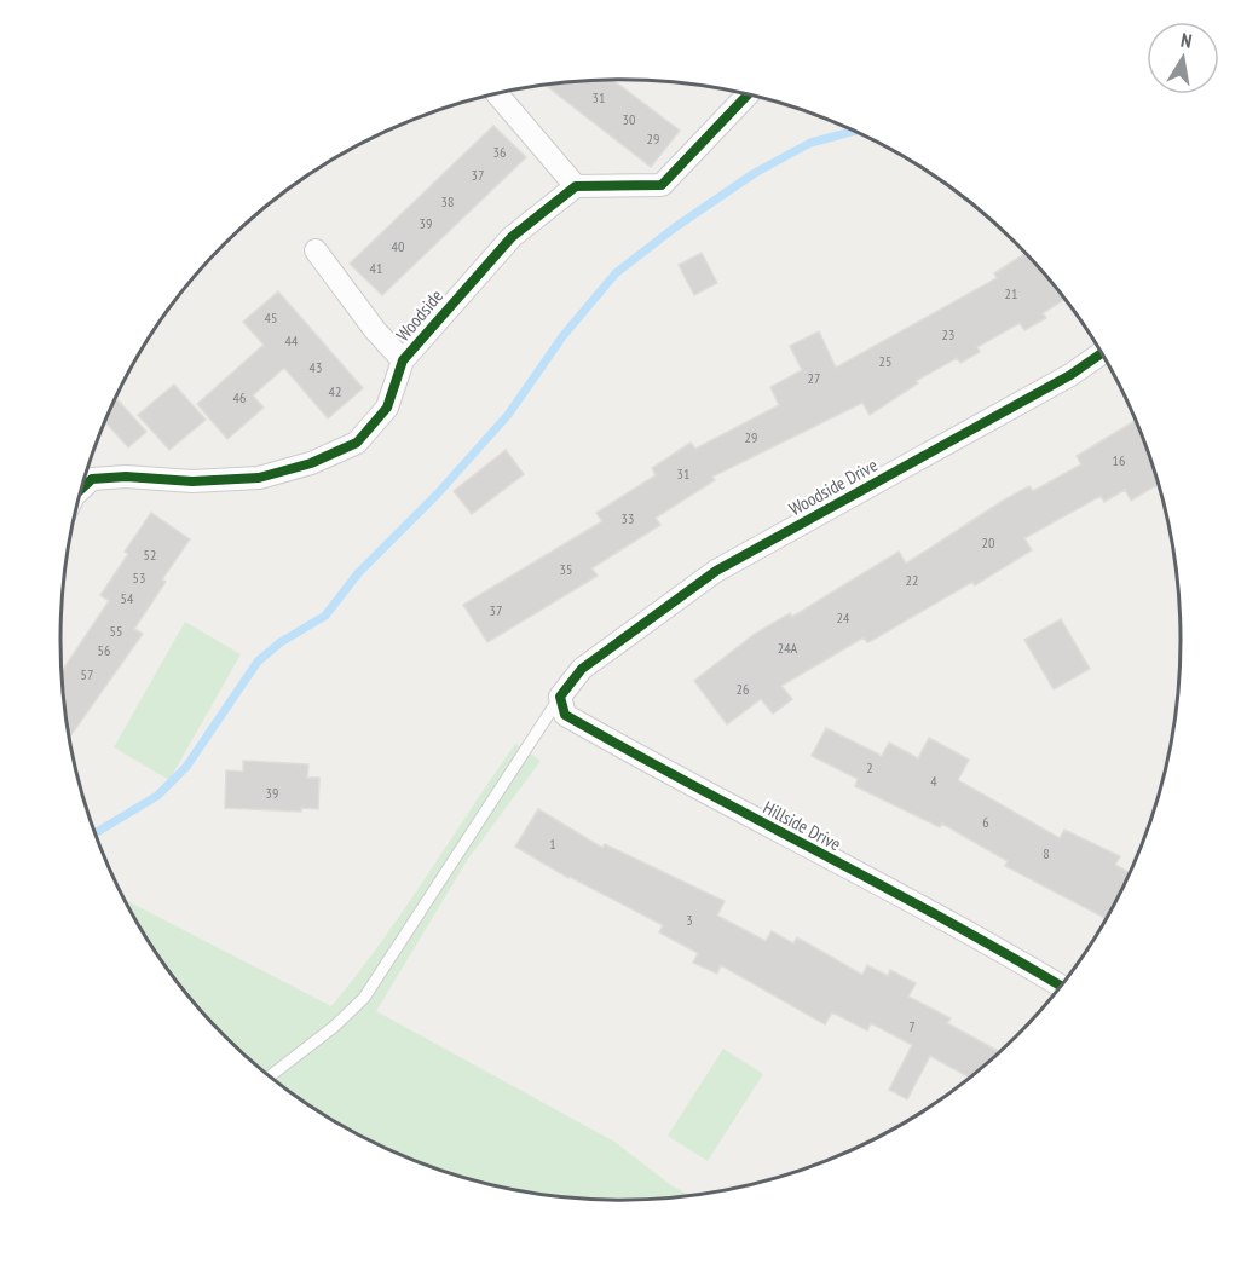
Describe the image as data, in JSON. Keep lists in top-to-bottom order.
{
  "streets": {
    "street": ["Woodside", "Woodside Drive", "Hillside Drive"]
  },
  "crossings": [
    ["Woodside Drive", "Hillside Drive"]
  ],
  "house_numbers": [
    "31",
    "30",
    "29",
    "36",
    "37",
    "38",
    "39",
    "40",
    "41",
    "21",
    "45",
    "23",
    "44",
    "25",
    "43",
    "27",
    "42",
    "46",
    "29",
    "16",
    "31",
    "33",
    "20",
    "52",
    "35",
    "53",
    "22",
    "54",
    "37",
    "24",
    "55",
    "24A",
    "56",
    "57",
    "26",
    "2",
    "4",
    "39",
    "6",
    "1",
    "8",
    "3",
    "7"
  ],
  "north": "top"
}
